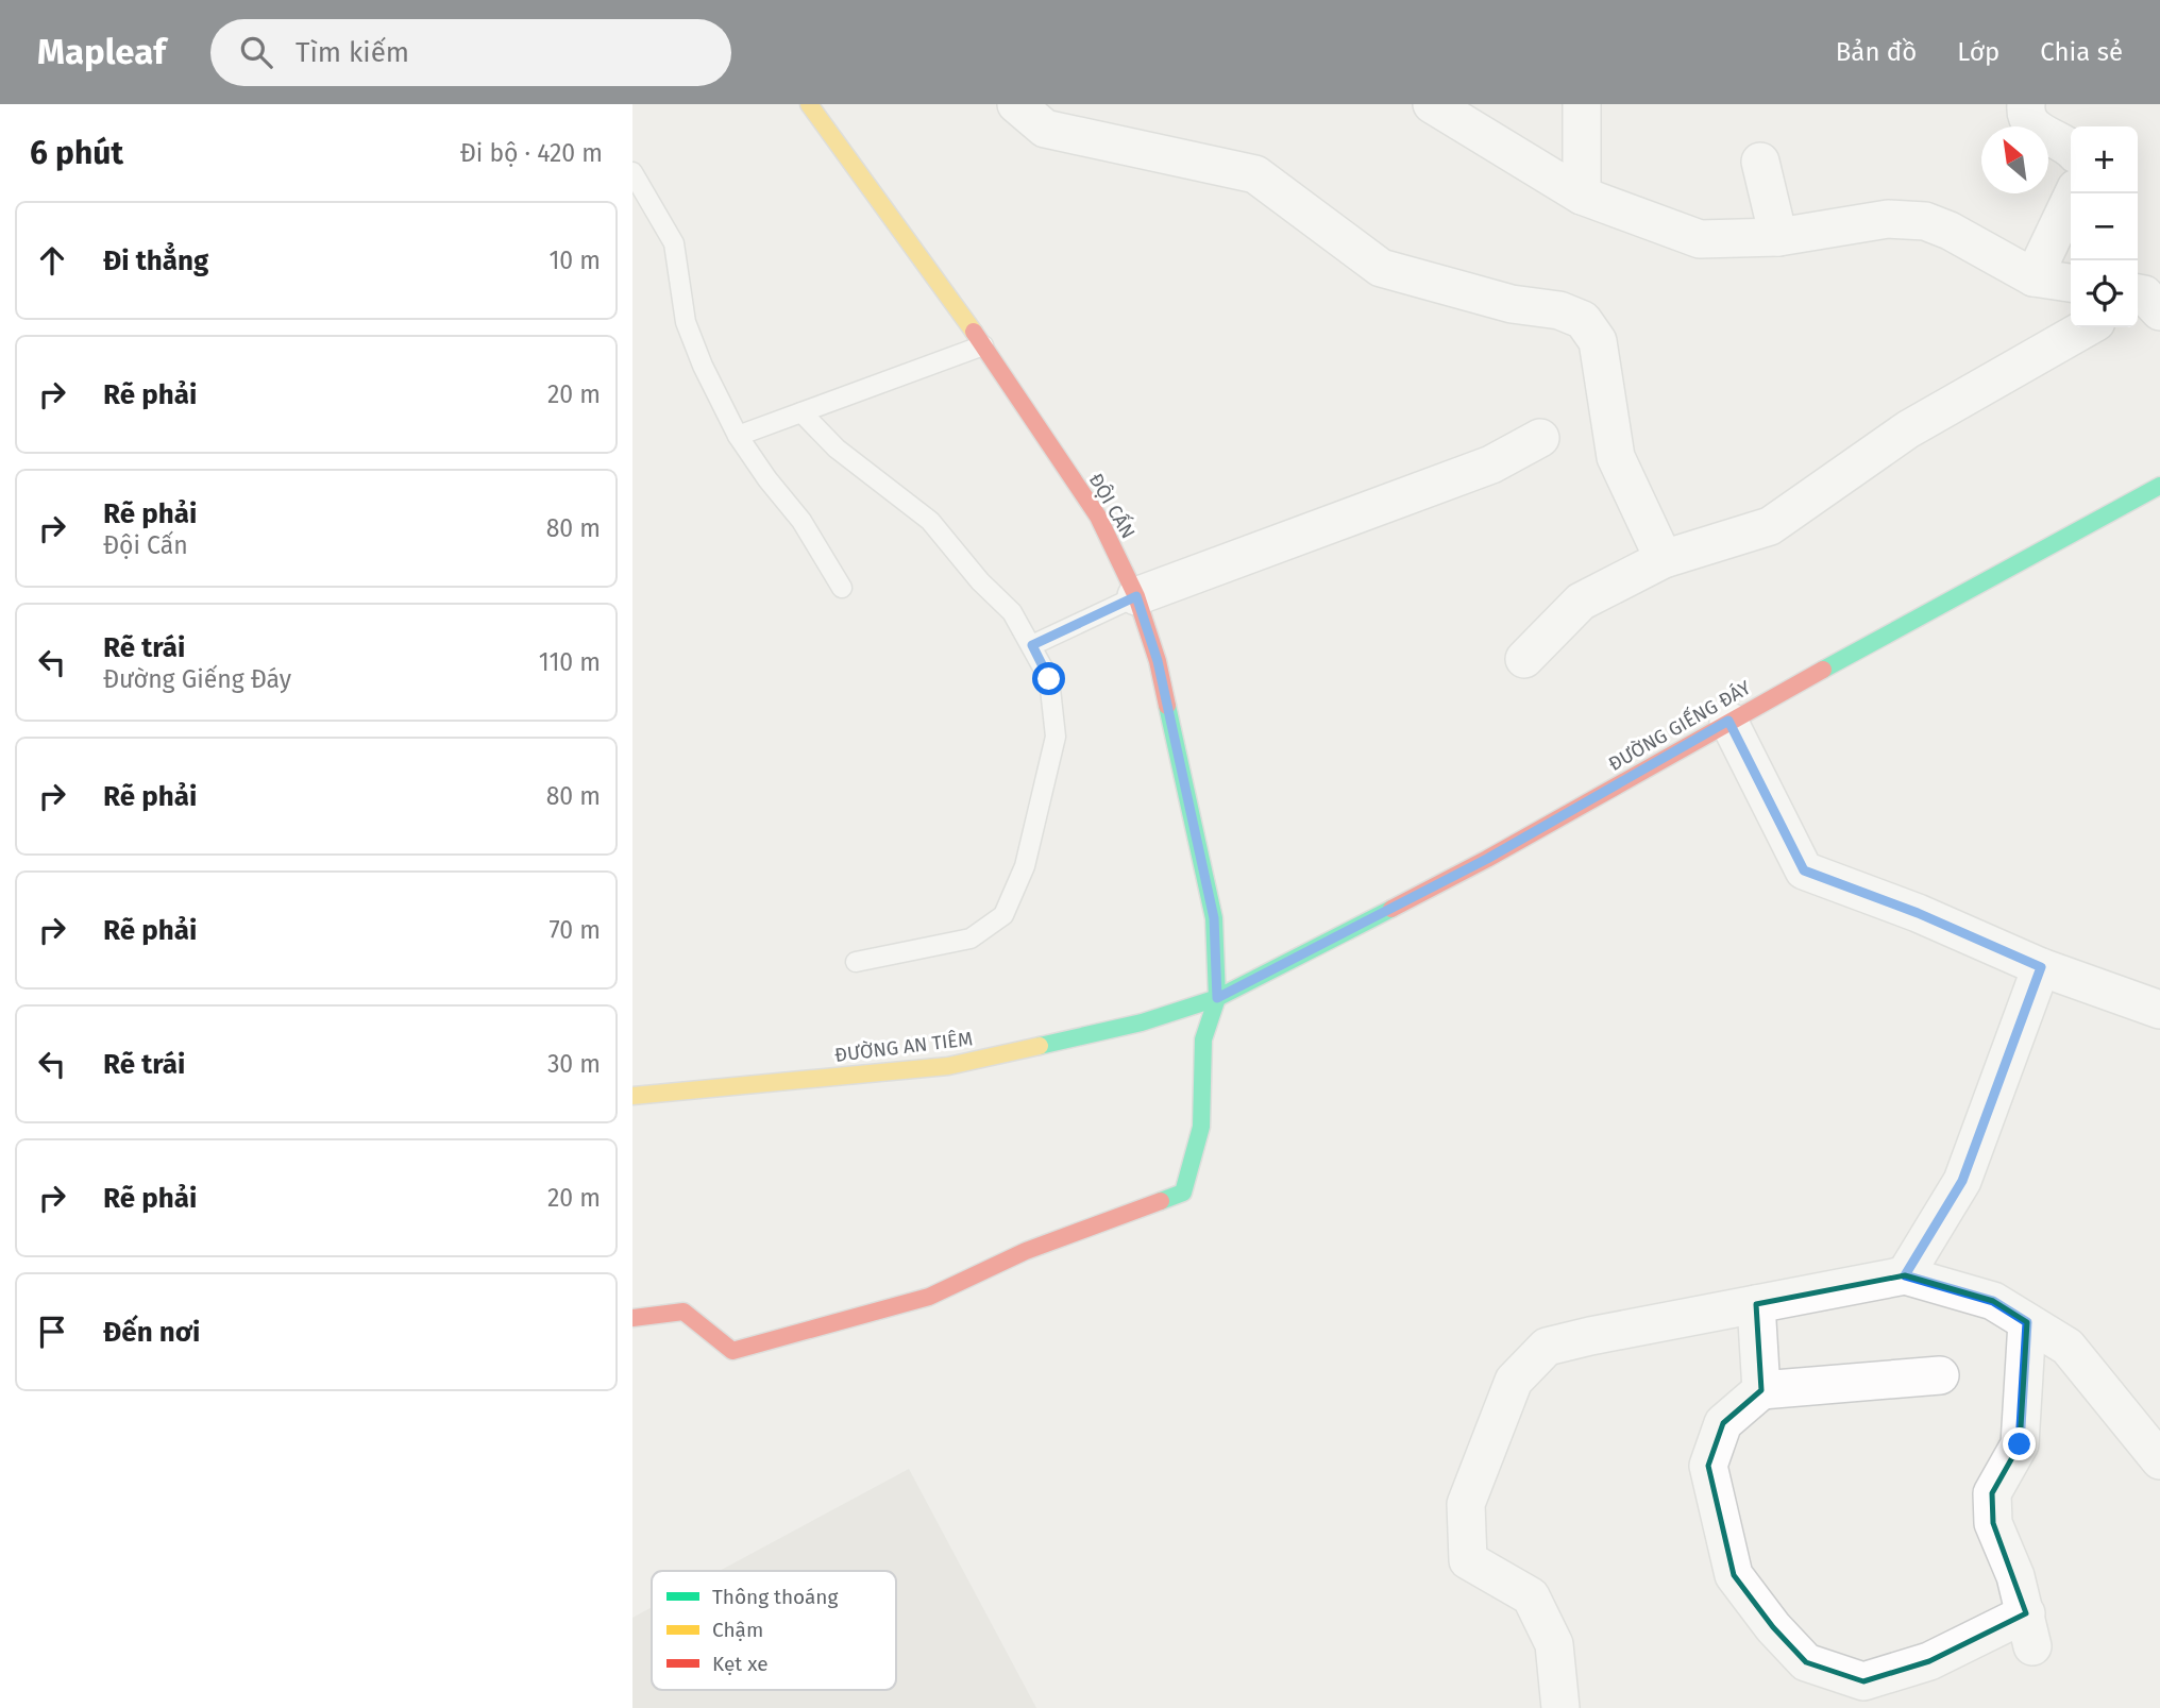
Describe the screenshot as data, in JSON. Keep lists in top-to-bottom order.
{
  "streets": {
    "street": ["ĐỘI CẤN", "ĐƯỜNG GIẾNG ĐÁY", "ĐƯỜNG AN TIÊM"]
  },
  "crossings": [
    ["ĐỘI CẤN", "ĐƯỜNG GIẾNG ĐÁY"],
    ["ĐỘI CẤN", "ĐƯỜNG AN TIÊM"],
    ["ĐƯỜNG GIẾNG ĐÁY", "ĐƯỜNG AN TIÊM"]
  ],
  "legend": ["Thông thoáng", "Chậm", "Kẹt xe"],
  "north": "top left",
  "page": {
    "header": "Mapleaf",
    "search": "Tìm kiếm",
    "nav": ["Bản đồ", "Lớp", "Chia sẻ"],
    "heading": ["6 phút", "Đi bộ · 420 m"],
    "map_buttons": ["+", "−"],
    "list": [
      ["Đi thẳng", "10 m"],
      ["Rẽ phải", "20 m"],
      ["Rẽ phải", "Đội Cấn", "80 m"],
      ["Rẽ trái", "Đường Giếng Đáy", "110 m"],
      ["Rẽ phải", "80 m"],
      ["Rẽ phải", "70 m"],
      ["Rẽ trái", "30 m"],
      ["Rẽ phải", "20 m"],
      "Đến nơi"
    ]
  }
}
